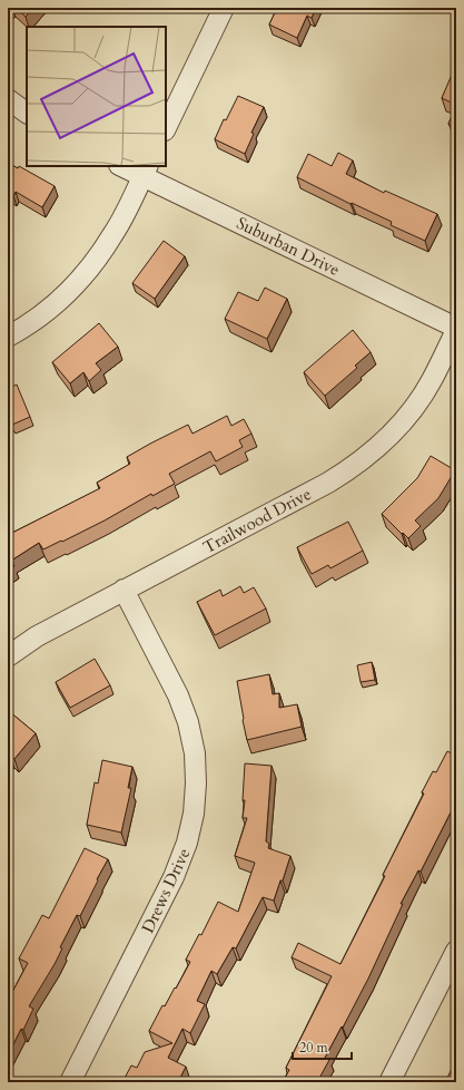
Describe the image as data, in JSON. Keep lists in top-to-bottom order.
{
  "streets": {
    "street": ["Suburban Drive", "Trailwood Drive", "Drews Drive"]
  },
  "crossings": [
    ["Suburban Drive", "Trailwood Drive"],
    ["Trailwood Drive", "Drews Drive"]
  ],
  "scale_bar": "20 m"
}
